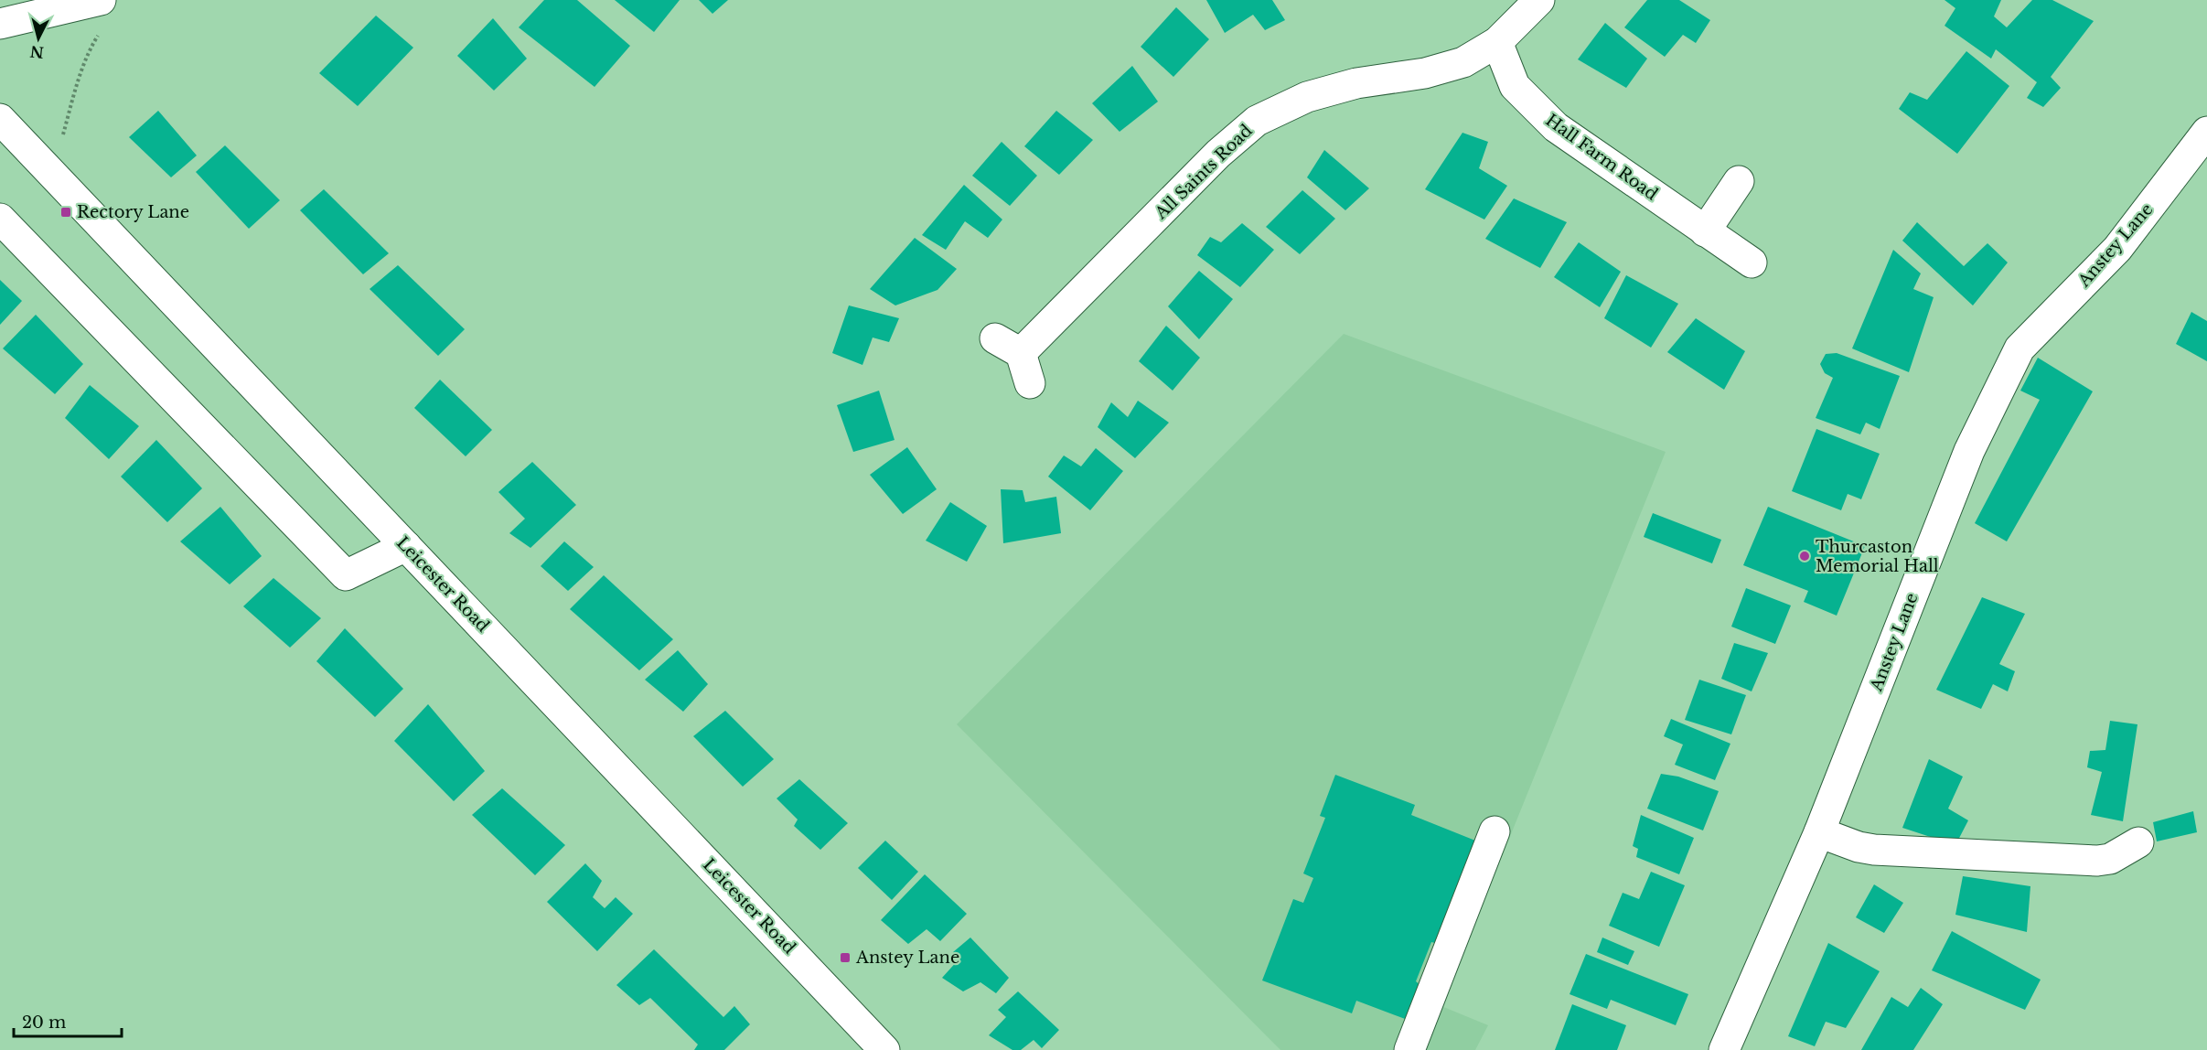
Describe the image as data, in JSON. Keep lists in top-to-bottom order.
{
  "streets": {
    "street": [
      "Hall Farm Road",
      "All Saints Road",
      "Anstey Lane",
      "Leicester Road"
    ]
  },
  "crossings": [
    ["Hall Farm Road", "All Saints Road"]
  ],
  "places": {
    "transit": ["Rectory Lane", "Anstey Lane"],
    "other": ["Thurcaston Memorial Hall"]
  },
  "scale_bar": "20 m",
  "north": "bottom"
}
